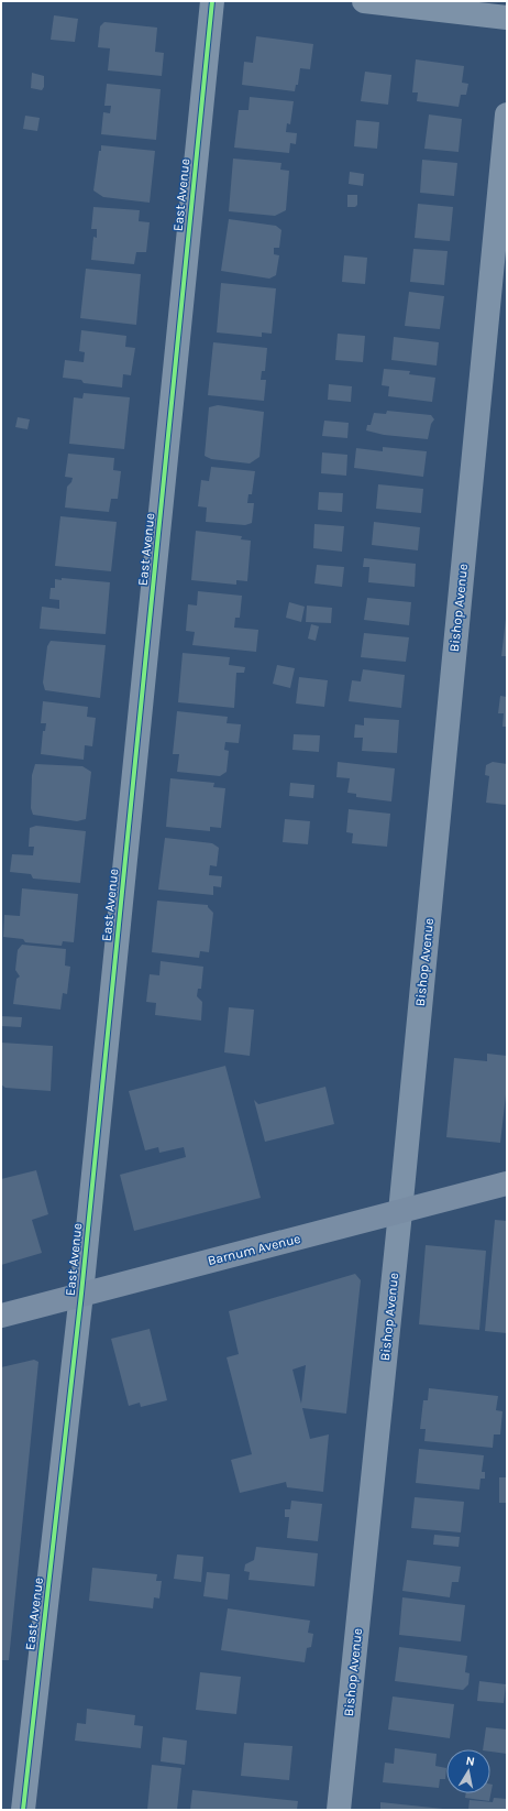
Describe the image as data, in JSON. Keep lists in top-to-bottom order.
{
  "streets": {
    "main road": ["Barnum Avenue"],
    "street": ["East Avenue", "Bishop Avenue"]
  },
  "crossings": [
    ["East Avenue", "Barnum Avenue"],
    ["Bishop Avenue", "Barnum Avenue"]
  ],
  "north": "top"
}
